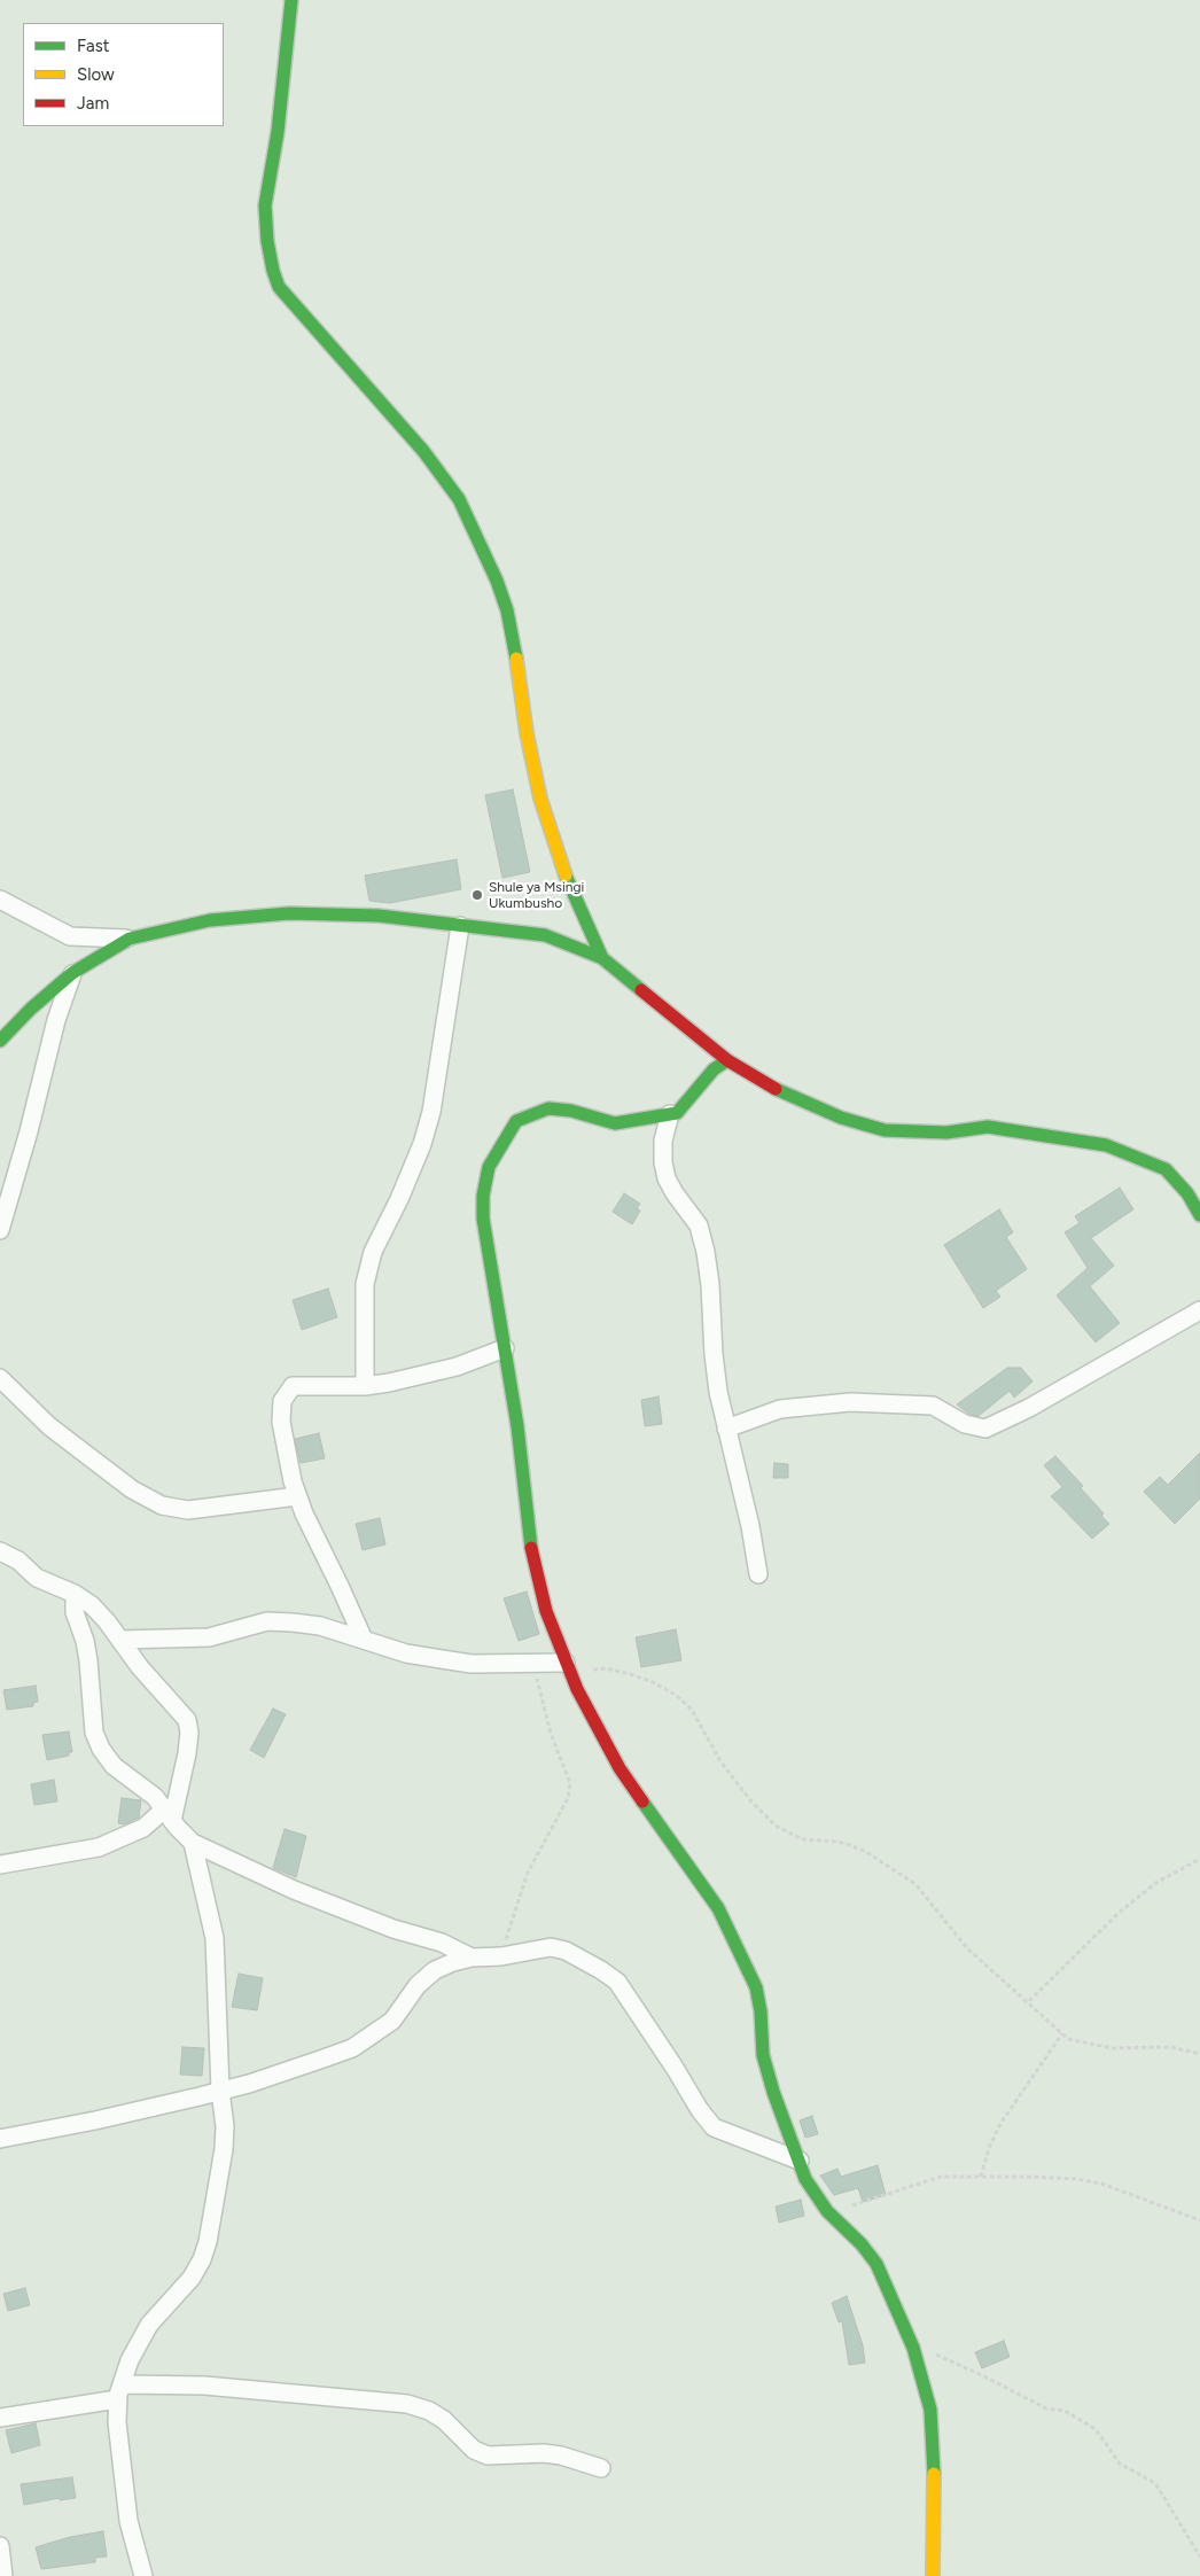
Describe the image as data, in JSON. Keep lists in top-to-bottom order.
{
  "places": ["Shule ya Msingi Ukumbusho"],
  "legend": ["Fast", "Slow", "Jam"]
}
